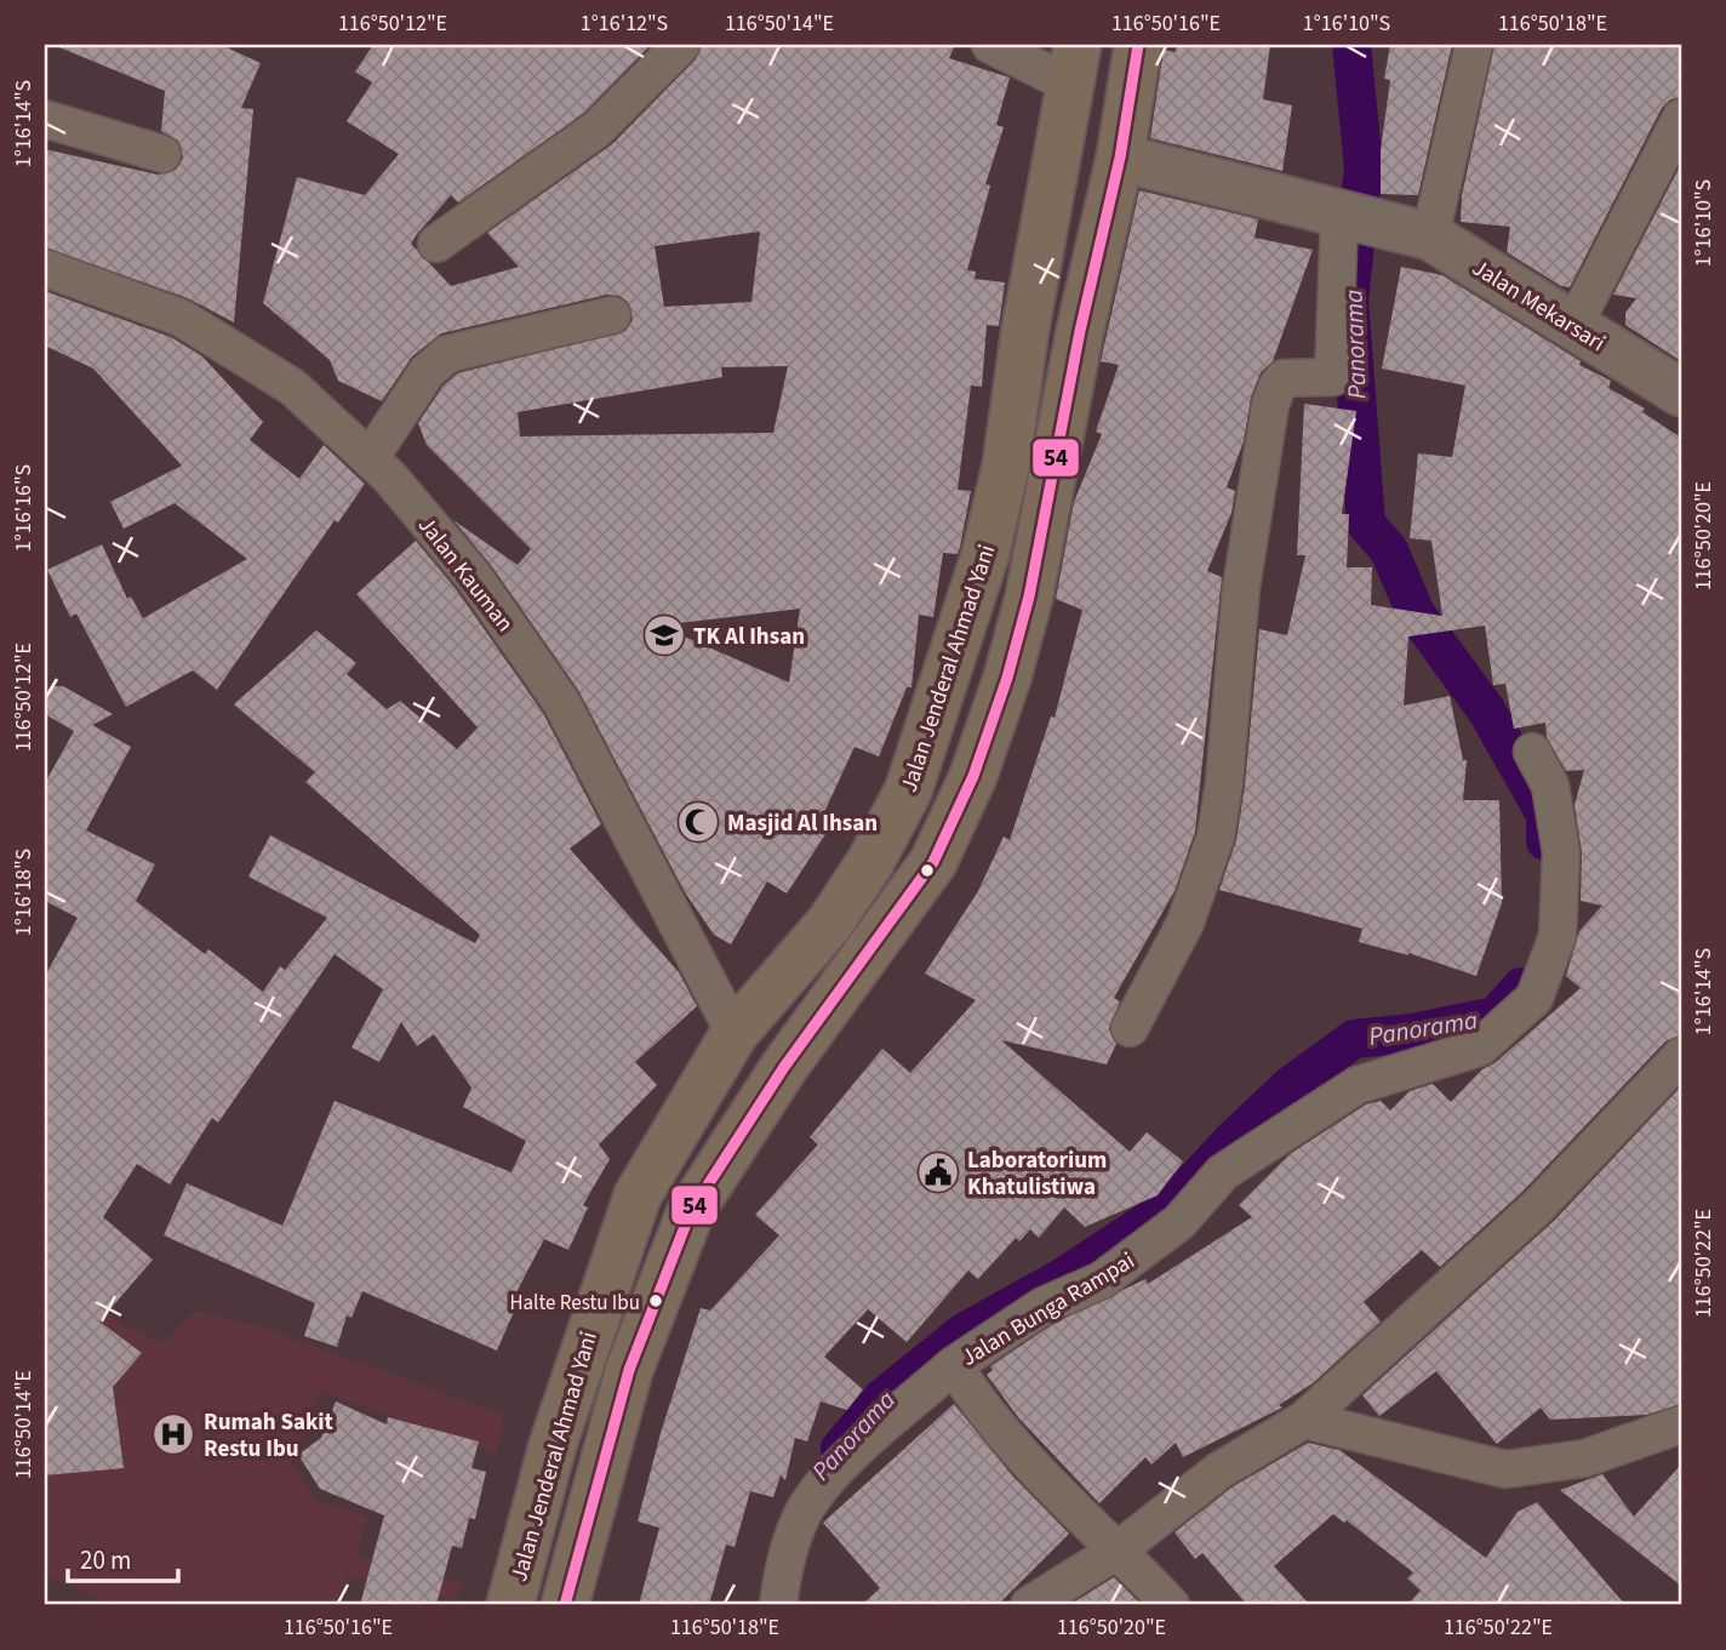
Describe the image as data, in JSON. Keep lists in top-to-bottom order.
{
  "streets": {
    "main road": ["Jalan Jenderal Ahmad Yani"],
    "street": ["Jalan Mekarsari", "Jalan Kauman", "Jalan Bunga Rampai"]
  },
  "crossings": [
    ["Jalan Kauman", "Jalan Jenderal Ahmad Yani"]
  ],
  "water": ["Panorama"],
  "places": {
    "school or university": ["TK Al Ihsan"],
    "mosque": ["Masjid Al Ihsan"],
    "public building": ["Laboratorium Khatulistiwa"],
    "other": ["Halte Restu Ibu"],
    "hospital": ["Rumah Sakit Restu Ibu"]
  },
  "lines": ["transit line 54"],
  "scale_bar": "20 m",
  "coordinates": [
    "116°50'12\"E",
    "1°16'12\"S",
    "116°50'14\"E",
    "116°50'16\"E",
    "1°16'10\"S",
    "116°50'18\"E",
    "1°16'14\"S",
    "1°16'16\"S",
    "116°50'20\"E",
    "1°16'18\"S",
    "116°50'22\"E"
  ]
}
